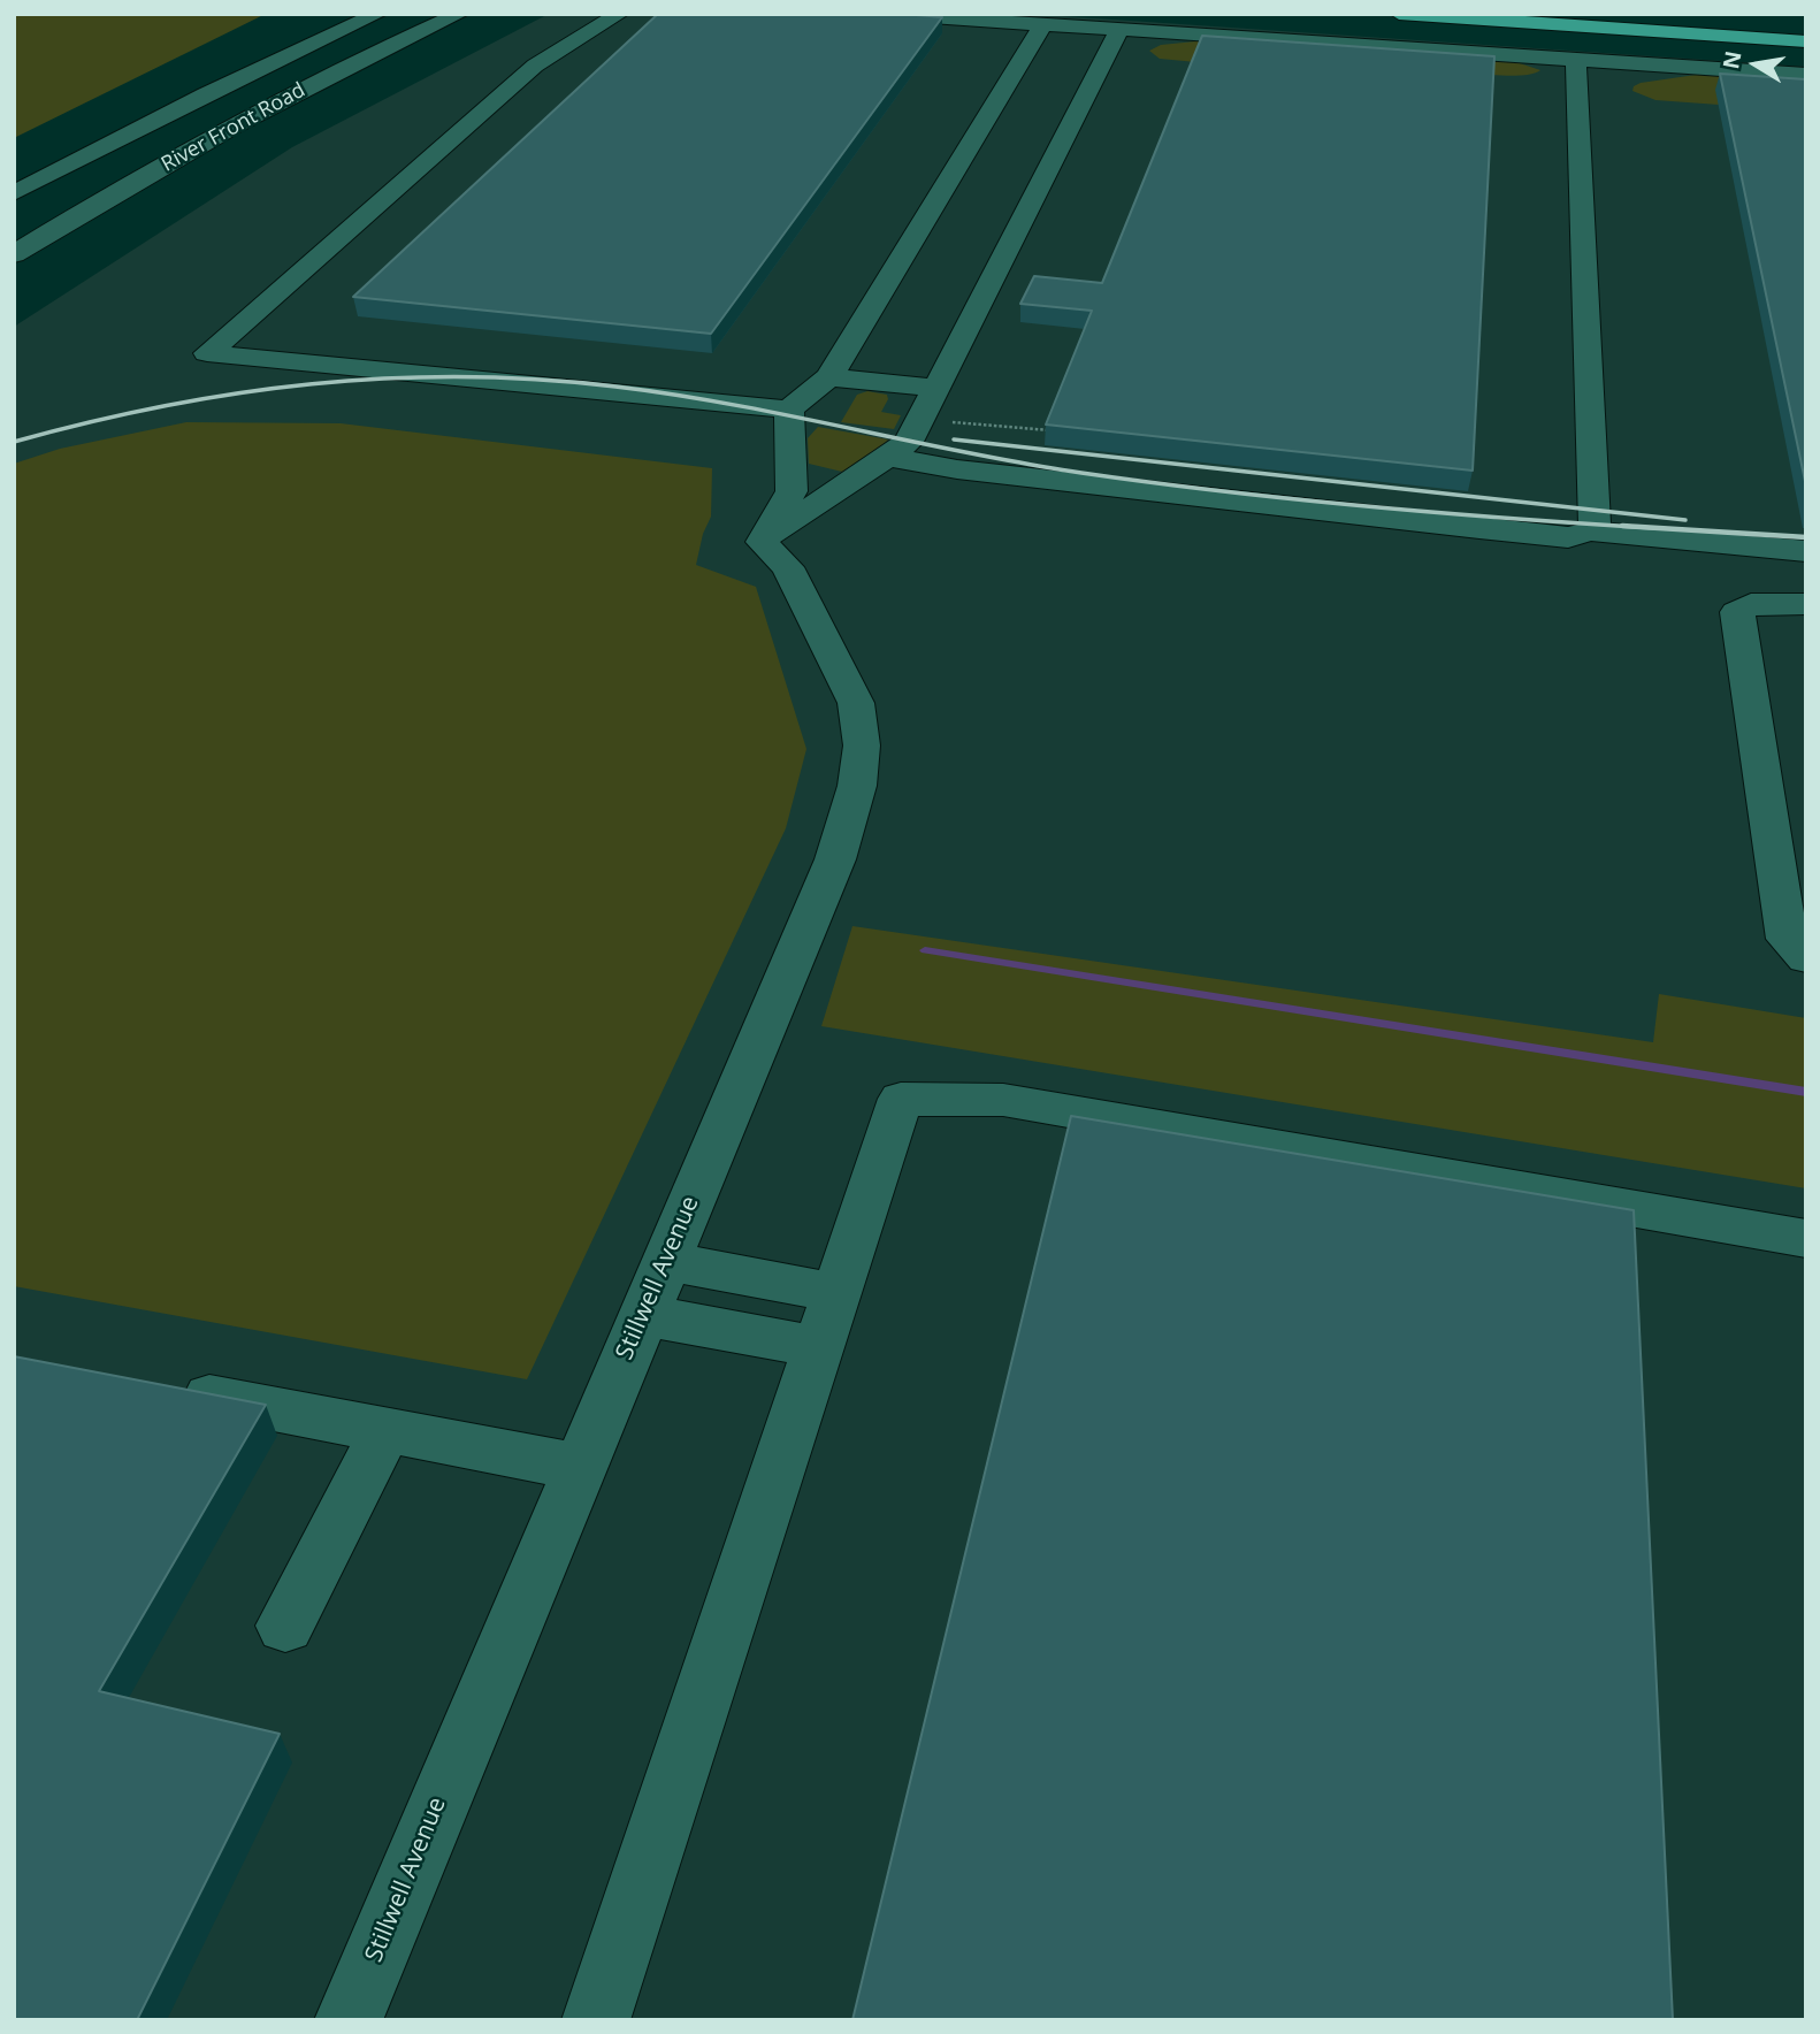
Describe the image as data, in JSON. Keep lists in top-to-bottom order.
{
  "streets": {
    "street": ["River Front Road", "Stillwell Avenue"]
  },
  "north": "left"
}
